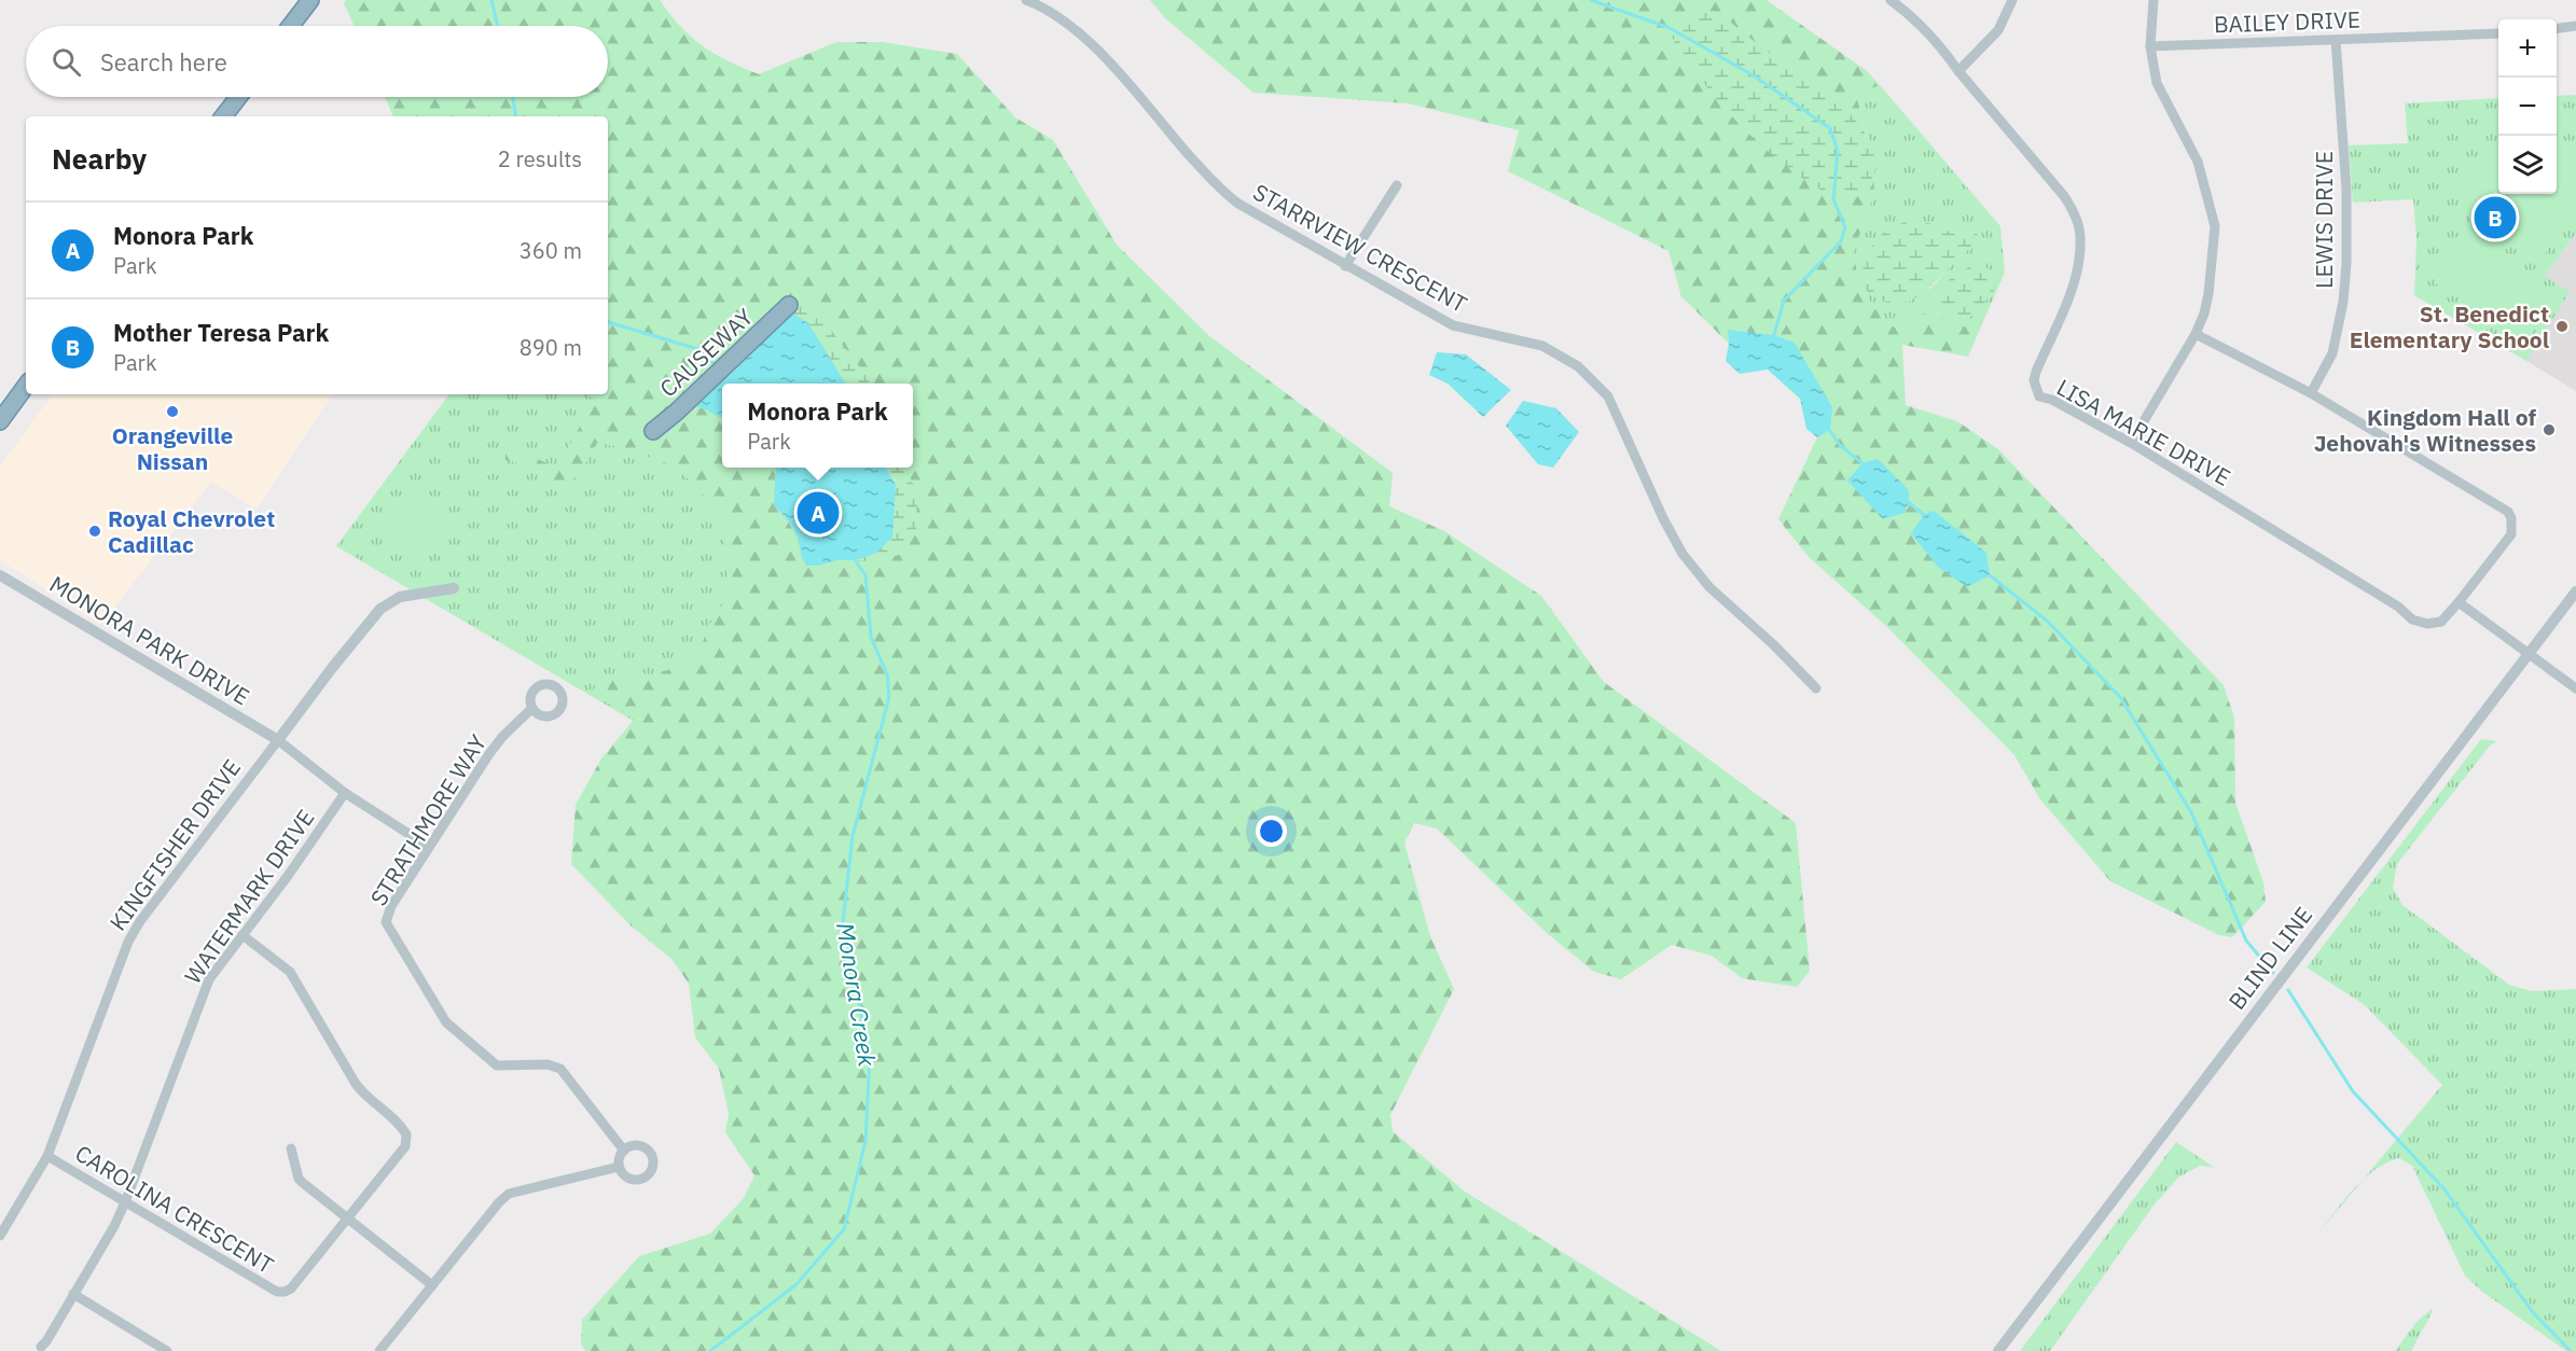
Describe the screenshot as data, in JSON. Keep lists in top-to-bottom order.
{
  "streets": {
    "highway": ["CAUSEWAY"],
    "street": [
      "BAILEY DRIVE",
      "LEWIS DRIVE",
      "STARRVIEW CRESCENT",
      "LISA MARIE DRIVE",
      "MONORA PARK DRIVE",
      "STRATHMORE WAY",
      "KINGFISHER DRIVE",
      "WATERMARK DRIVE",
      "BLIND LINE",
      "CAROLINA CRESCENT"
    ]
  },
  "crossings": [
    ["BAILEY DRIVE", "LEWIS DRIVE"],
    ["MONORA PARK DRIVE", "KINGFISHER DRIVE"],
    ["KINGFISHER DRIVE", "CAROLINA CRESCENT"],
    ["WATERMARK DRIVE", "CAROLINA CRESCENT"]
  ],
  "water": ["Monora Creek"],
  "places": [
    "St. Benedict Elementary School",
    "Orangeville Nissan",
    "Kingdom Hall of Jehovah's Witnesses",
    "Royal Chevrolet Cadillac"
  ],
  "page": {
    "map_buttons": ["+", "−"],
    "search": "Search here",
    "heading": ["Nearby", "2 results"],
    "pins": ["B", "A"],
    "list": [
      {
        "mark": "A",
        "name": "Monora Park",
        "note": "Park",
        "value": "360 m"
      },
      {
        "mark": "B",
        "name": "Mother Teresa Park",
        "note": "Park",
        "value": "890 m"
      }
    ],
    "popup": ["Monora Park", "Park"]
  }
}
